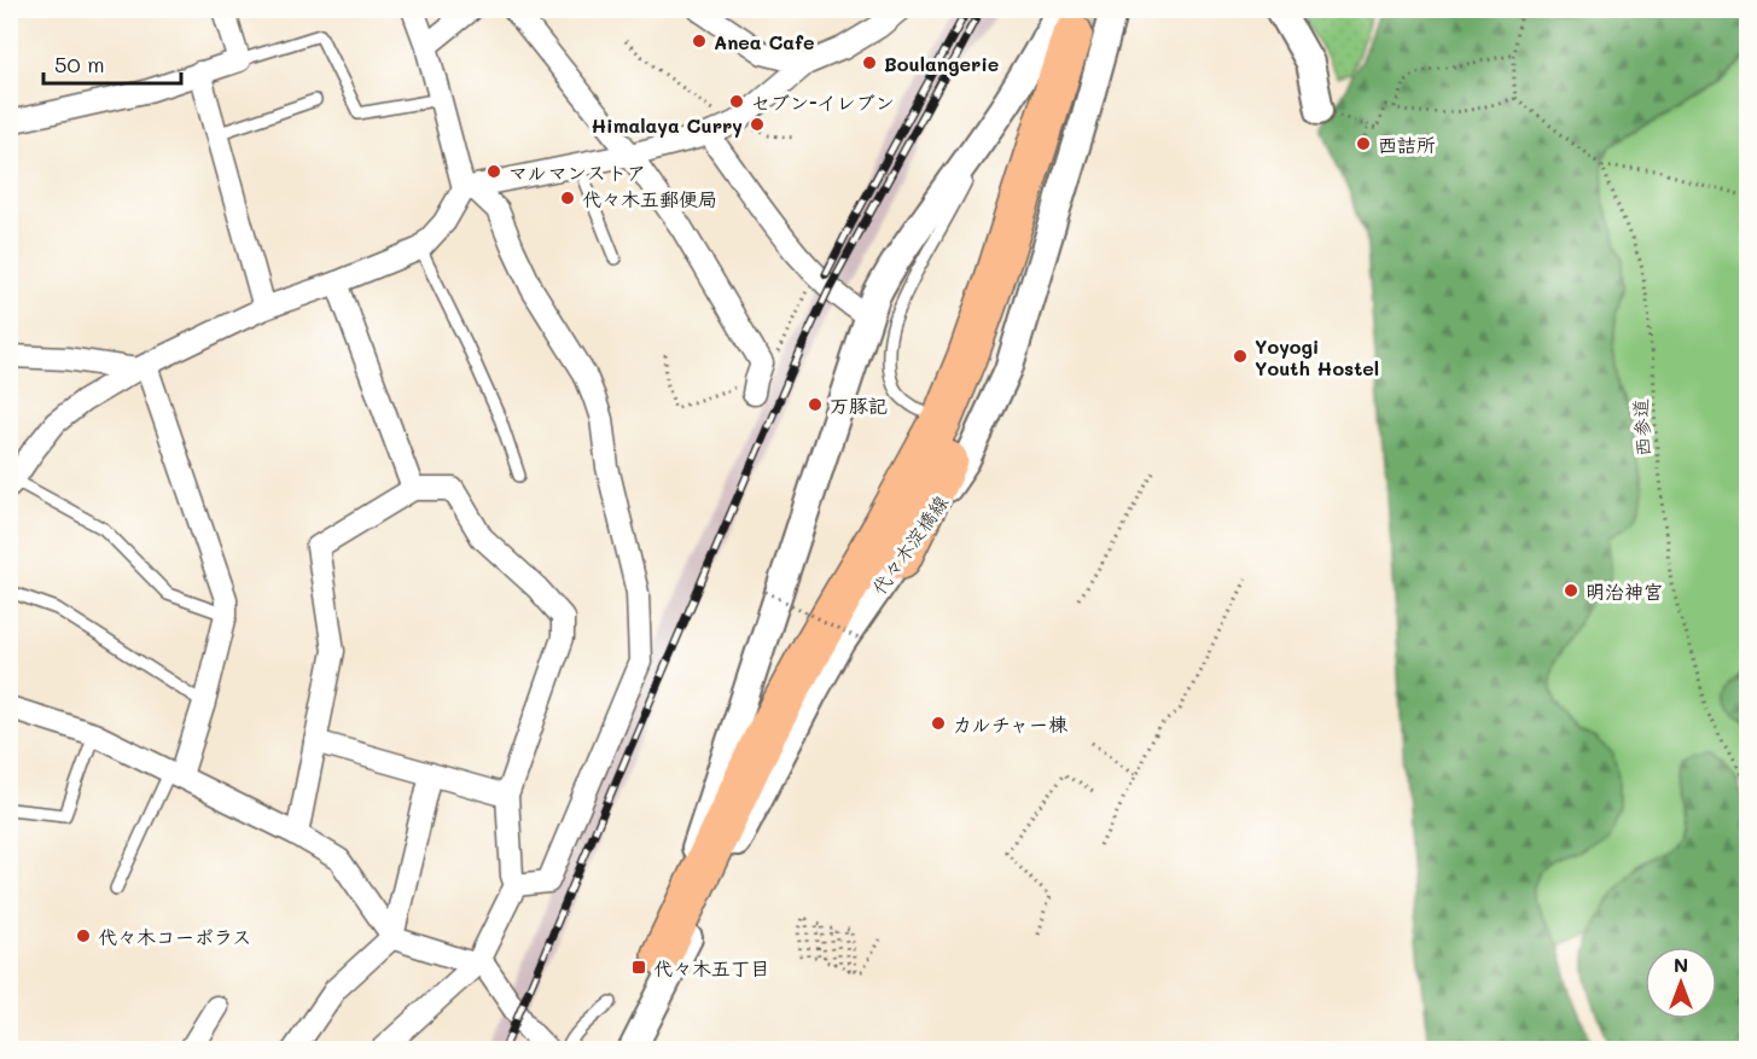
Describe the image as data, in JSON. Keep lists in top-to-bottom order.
{
  "streets": {
    "street": ["代々木淀橋線"],
    "path": ["西参道"]
  },
  "places": {
    "other": [
      "Anea Cafe",
      "Boulangerie",
      "セブン-イレブン",
      "Himalaya Curry",
      "西詰所",
      "マルマンストア",
      "代々木五郵便局",
      "Yoyogi Youth Hostel",
      "万豚記",
      "明治神宮",
      "カルチャー棟",
      "代々木コーポラス"
    ],
    "transit": ["代々木五丁目"]
  },
  "scale_bar": "50 m",
  "north": "top"
}
